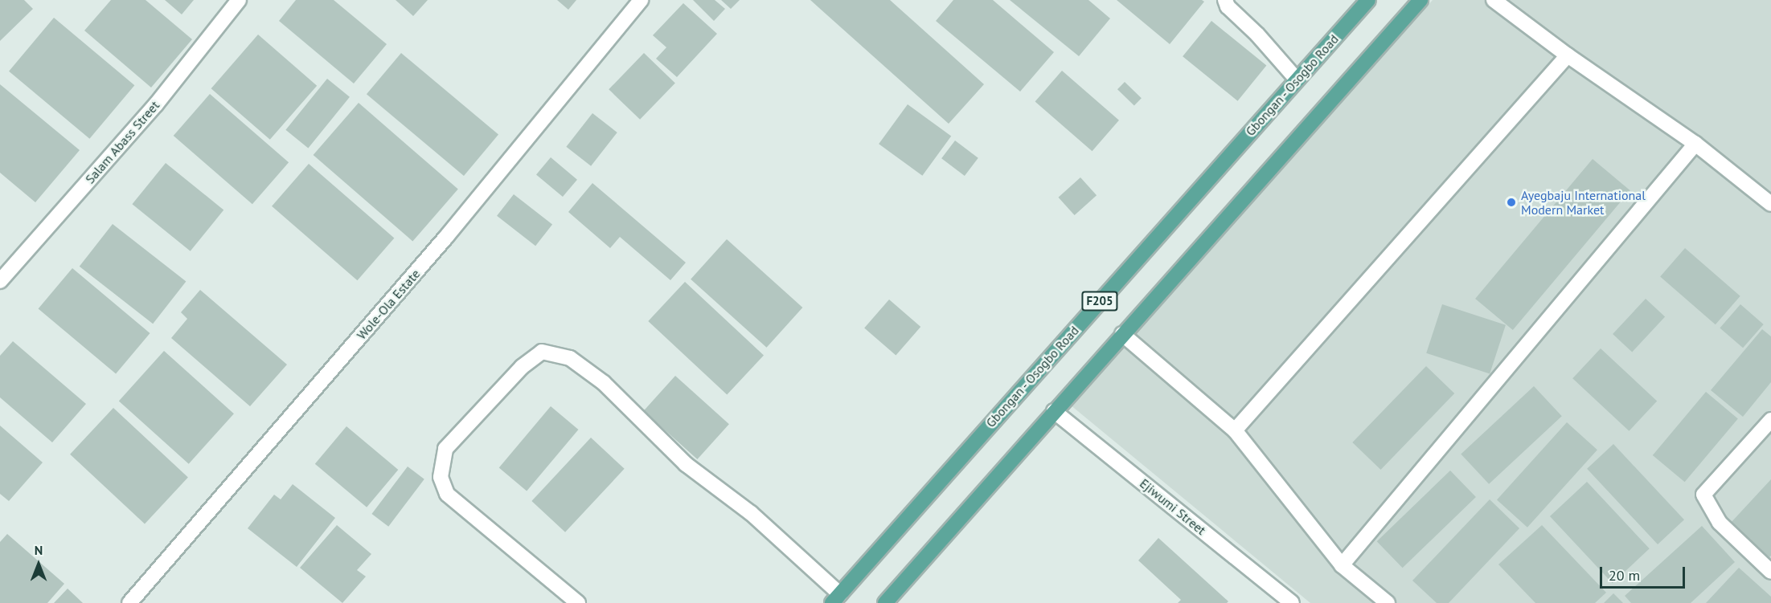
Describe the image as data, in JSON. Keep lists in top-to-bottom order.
{
  "streets": {
    "main road": ["Gbongan - Osogbo Road", "F205"],
    "street": ["Salam Abass Street", "Wole-Ola Estate", "Ejiwumi Street"]
  },
  "crossings": [
    ["F205", "Ejiwumi Street"]
  ],
  "places": ["Ayegbaju International Modern Market"],
  "scale_bar": "20 m",
  "north": "top"
}
